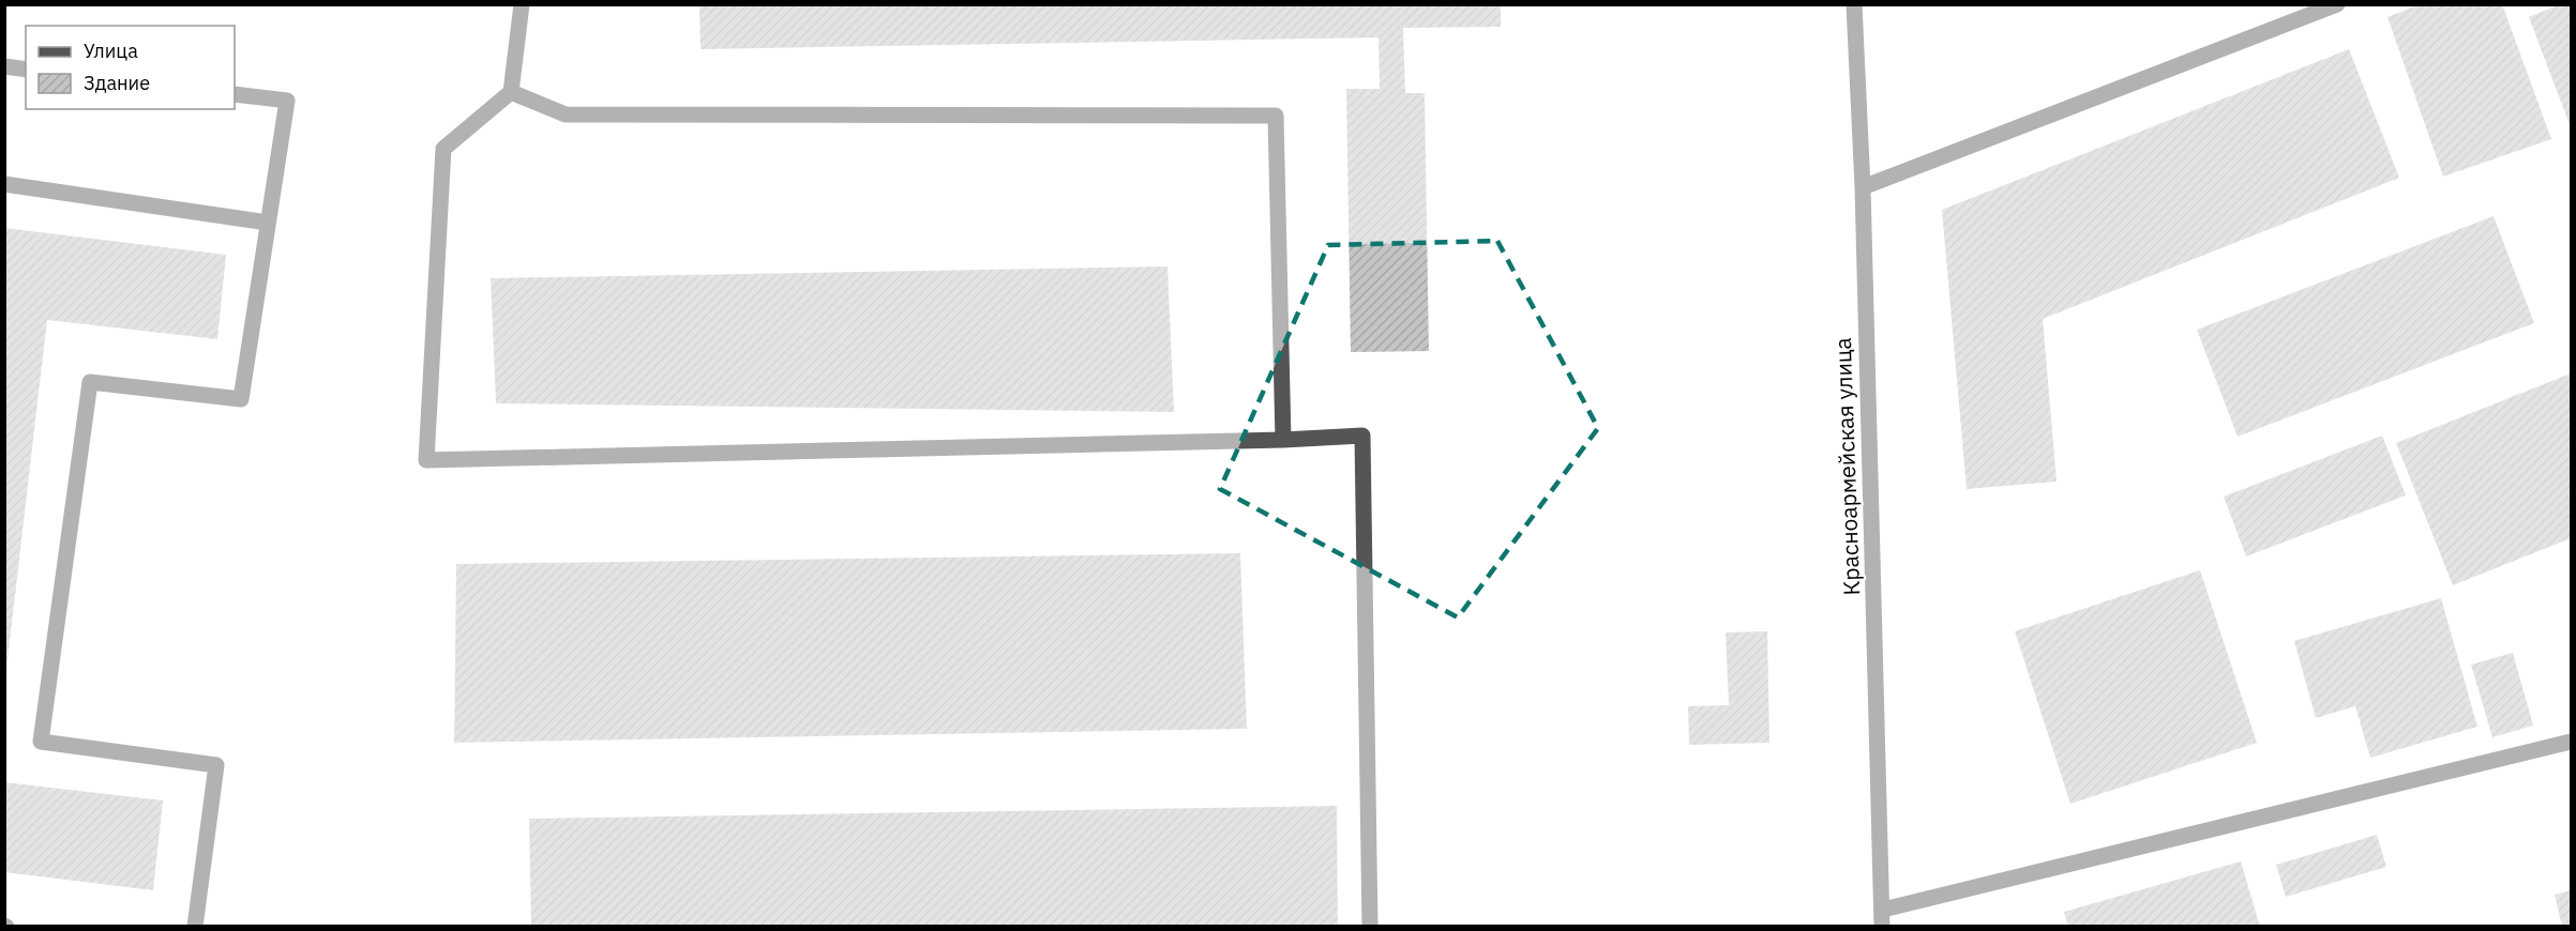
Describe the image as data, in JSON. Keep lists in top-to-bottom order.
{
  "streets": {
    "street": ["Красноармейская улица"]
  },
  "legend": ["Улица", "Здание"]
}
